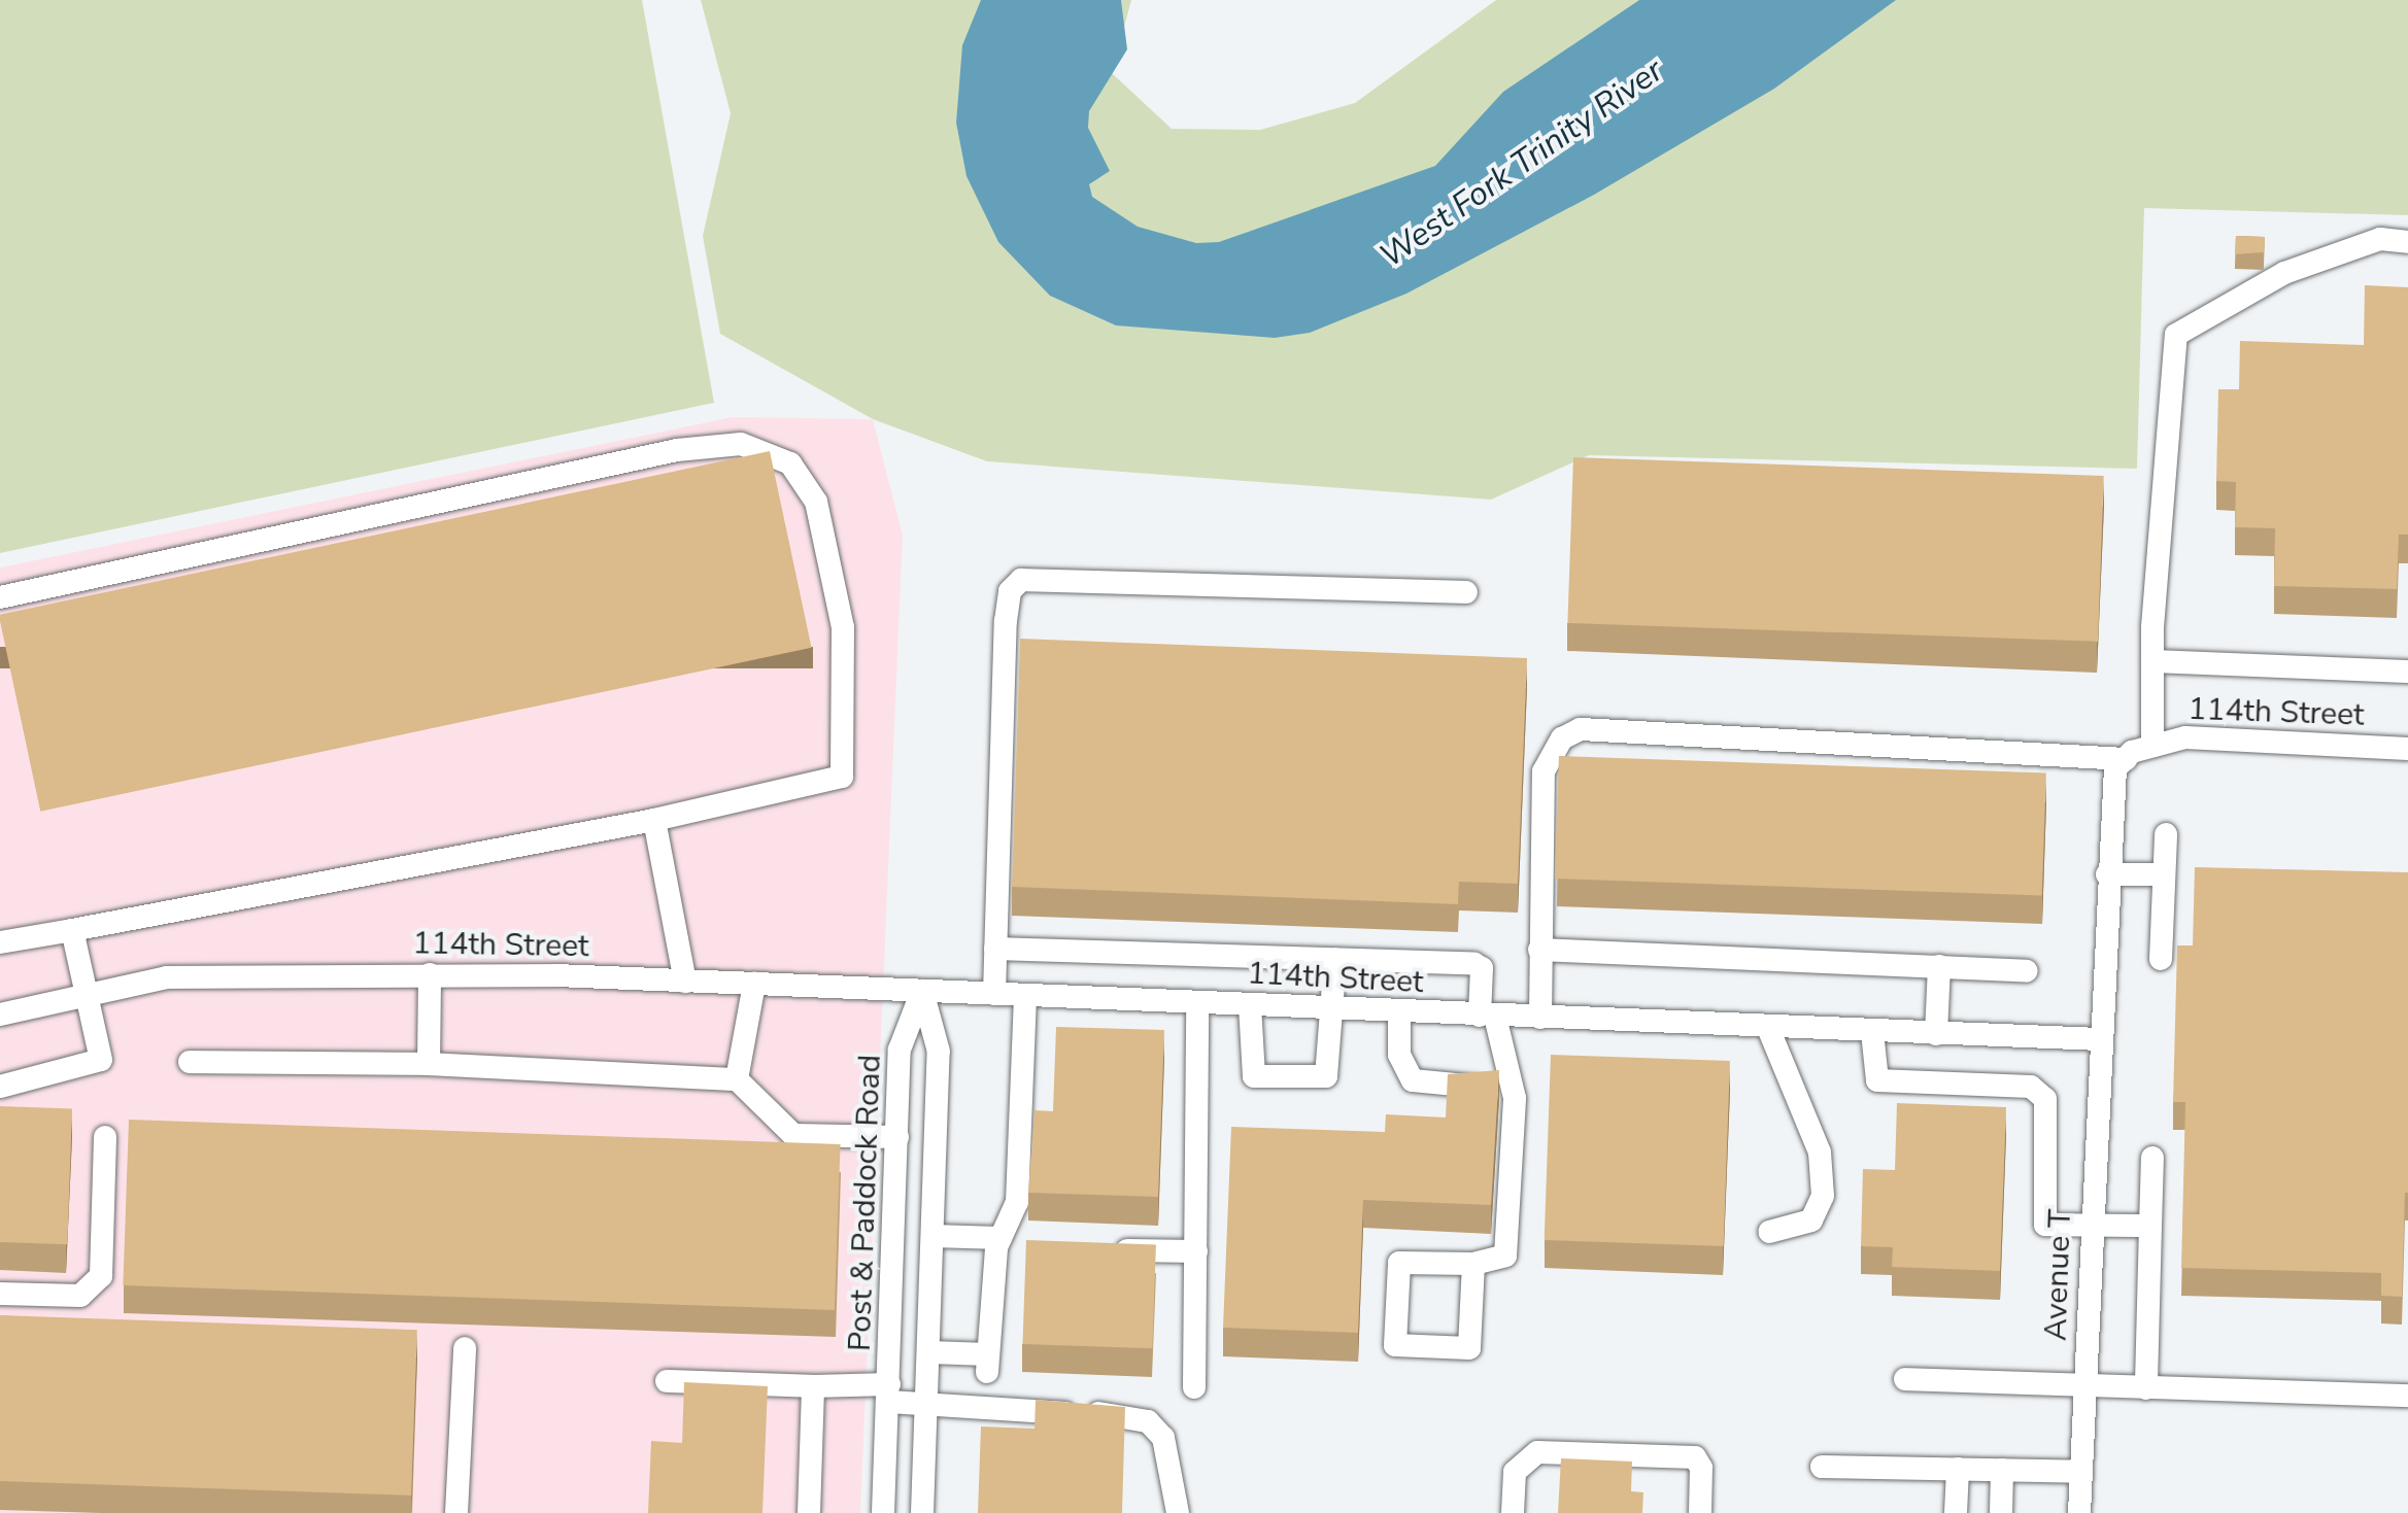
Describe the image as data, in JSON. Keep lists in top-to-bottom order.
{
  "streets": {
    "street": ["114th Street", "Post & Paddock Road", "Avenue T"]
  },
  "crossings": [
    ["114th Street", "Post & Paddock Road"],
    ["114th Street", "Avenue T"]
  ],
  "water": ["West Fork Trinity River"]
}
